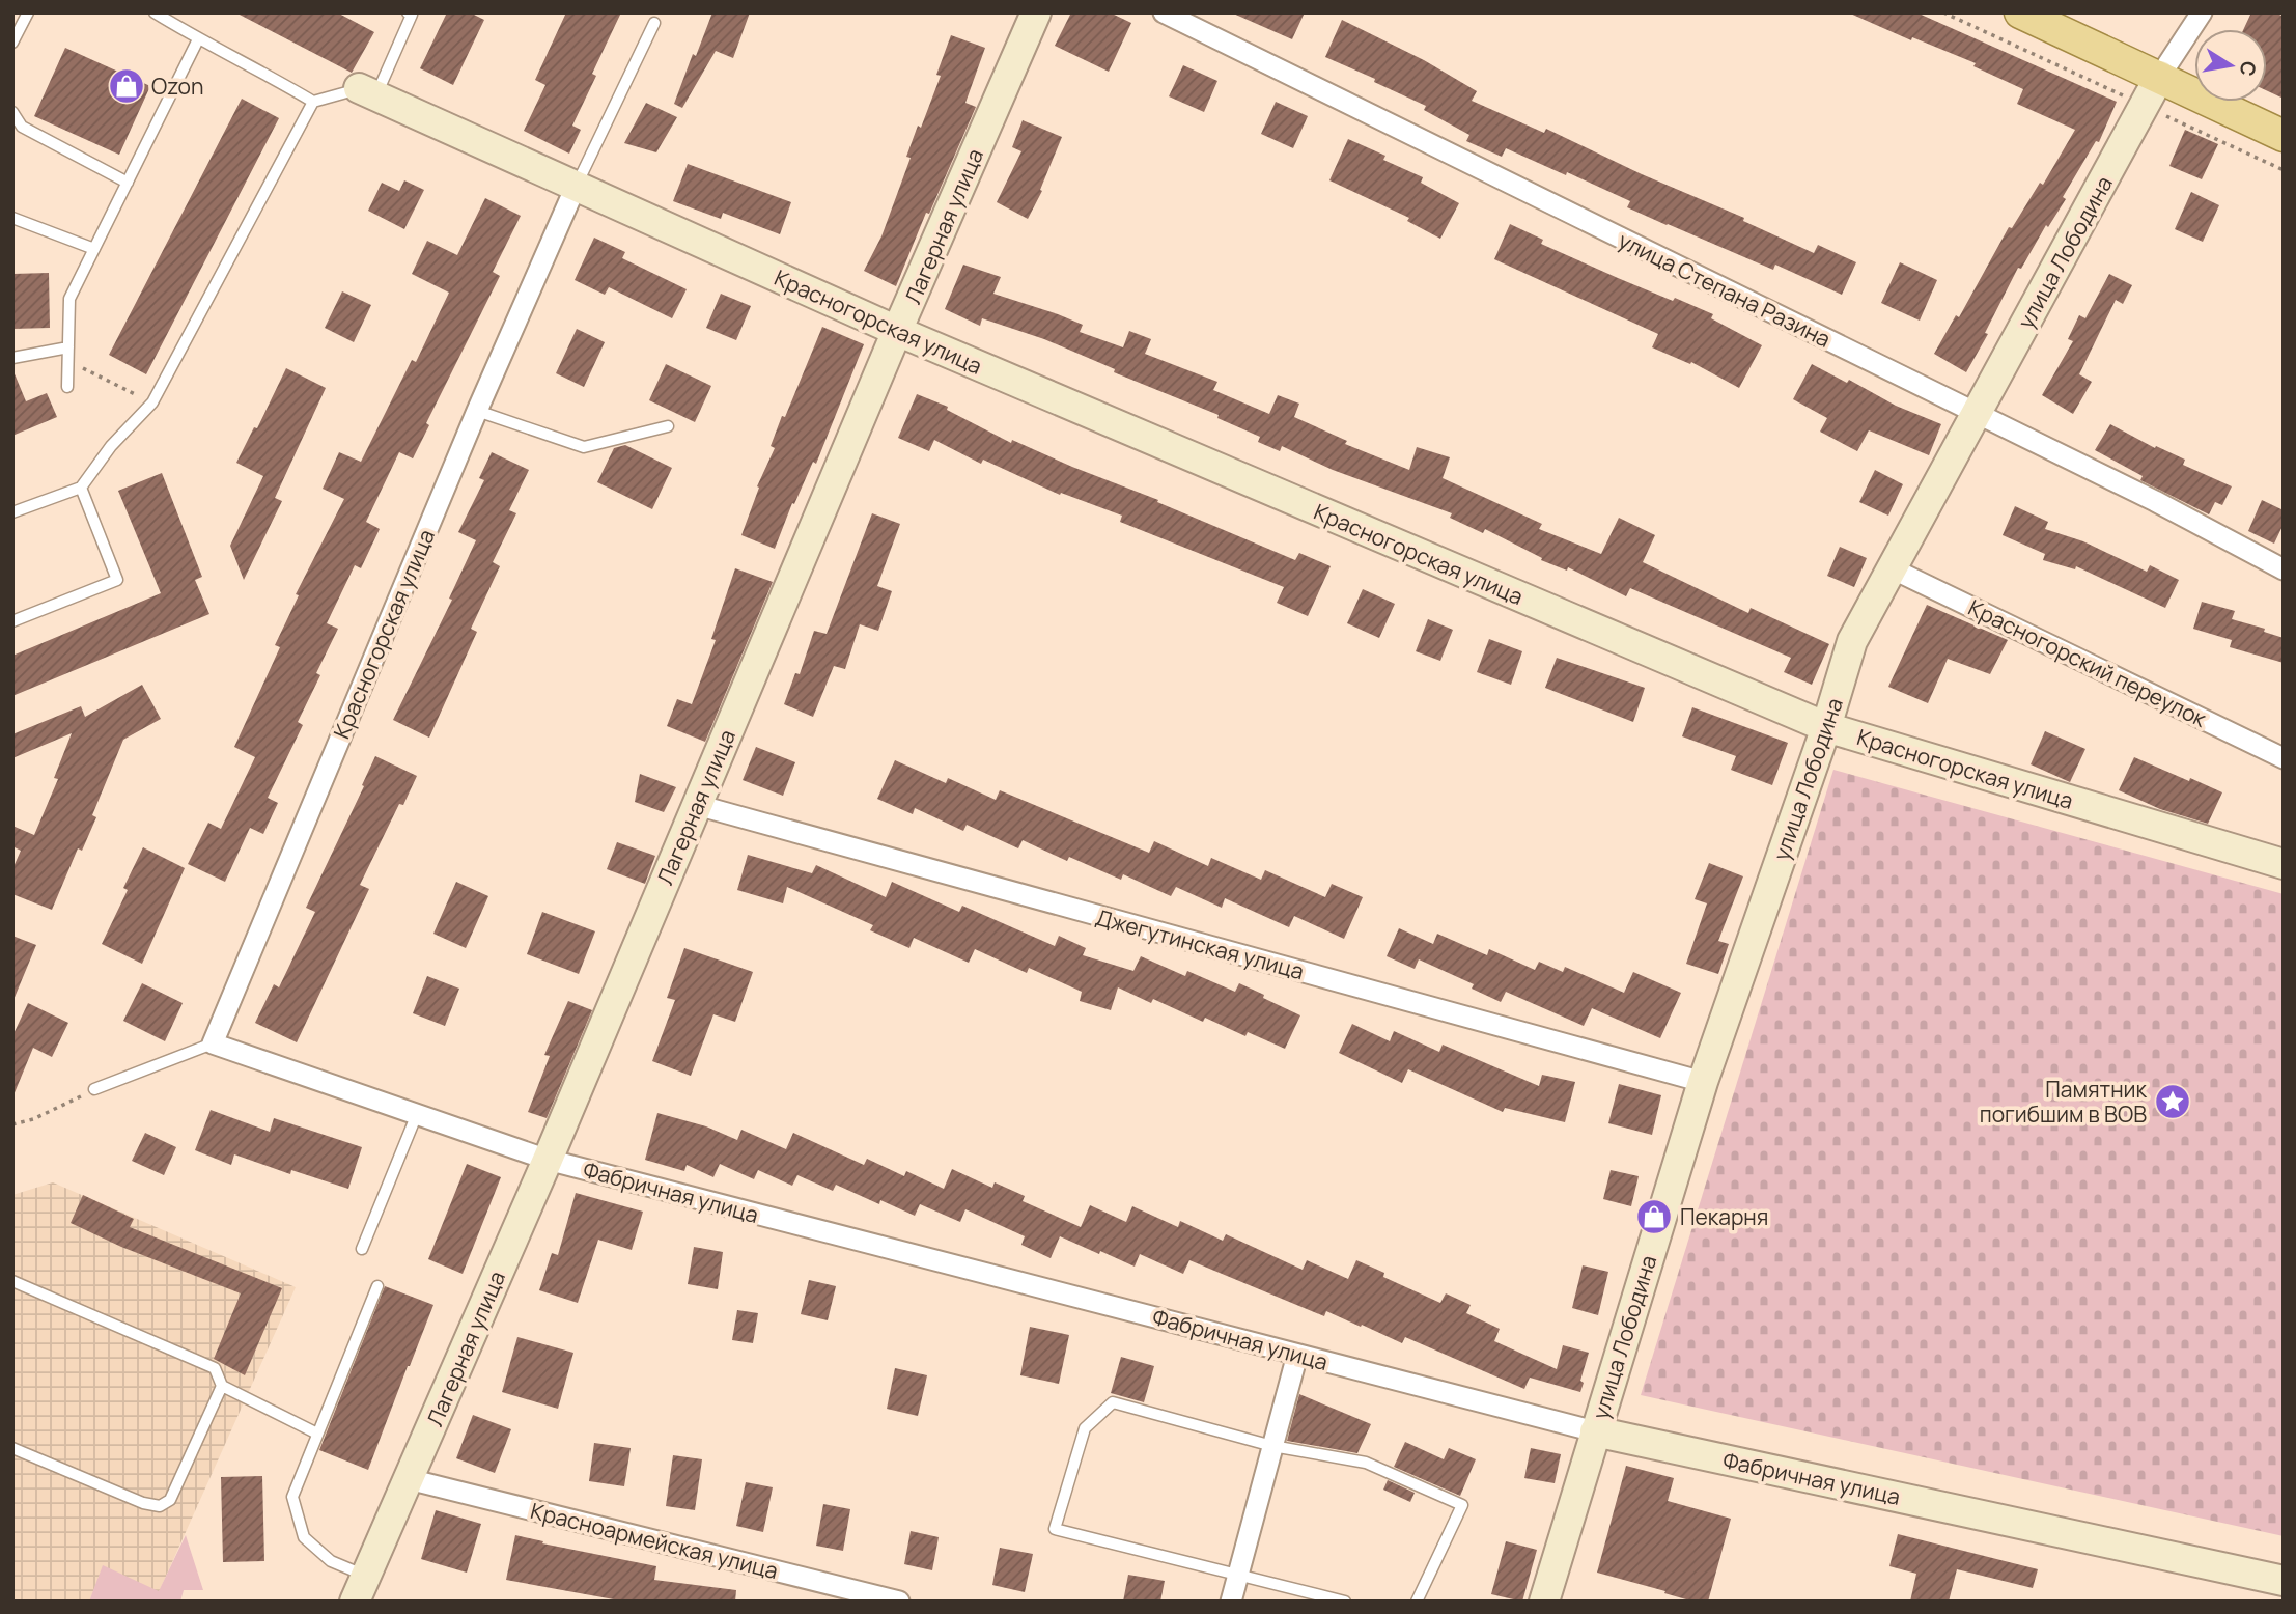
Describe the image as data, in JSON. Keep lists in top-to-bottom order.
{
  "streets": {
    "street": [
      "Лагерная улица",
      "улица Лободина",
      "улица Степана Разина",
      "Красногорская улица",
      "Красногорский переулок",
      "Джегутинская улица",
      "Фабричная улица",
      "Красноармейская улица"
    ]
  },
  "crossings": [
    ["Лагерная улица", "Красногорская улица"],
    ["Лагерная улица", "Джегутинская улица"],
    ["Лагерная улица", "Фабричная улица"],
    ["Лагерная улица", "Красноармейская улица"],
    ["улица Лободина", "улица Степана Разина"],
    ["улица Лободина", "Красногорская улица"],
    ["улица Лободина", "Красногорский переулок"],
    ["улица Лободина", "Джегутинская улица"],
    ["улица Лободина", "Фабричная улица"],
    ["Красногорская улица", "Фабричная улица"]
  ],
  "places": {
    "shop": ["Ozon", "Пекарня"],
    "place": ["Памятник погибшим в ВОВ"]
  },
  "north": "right"
}
